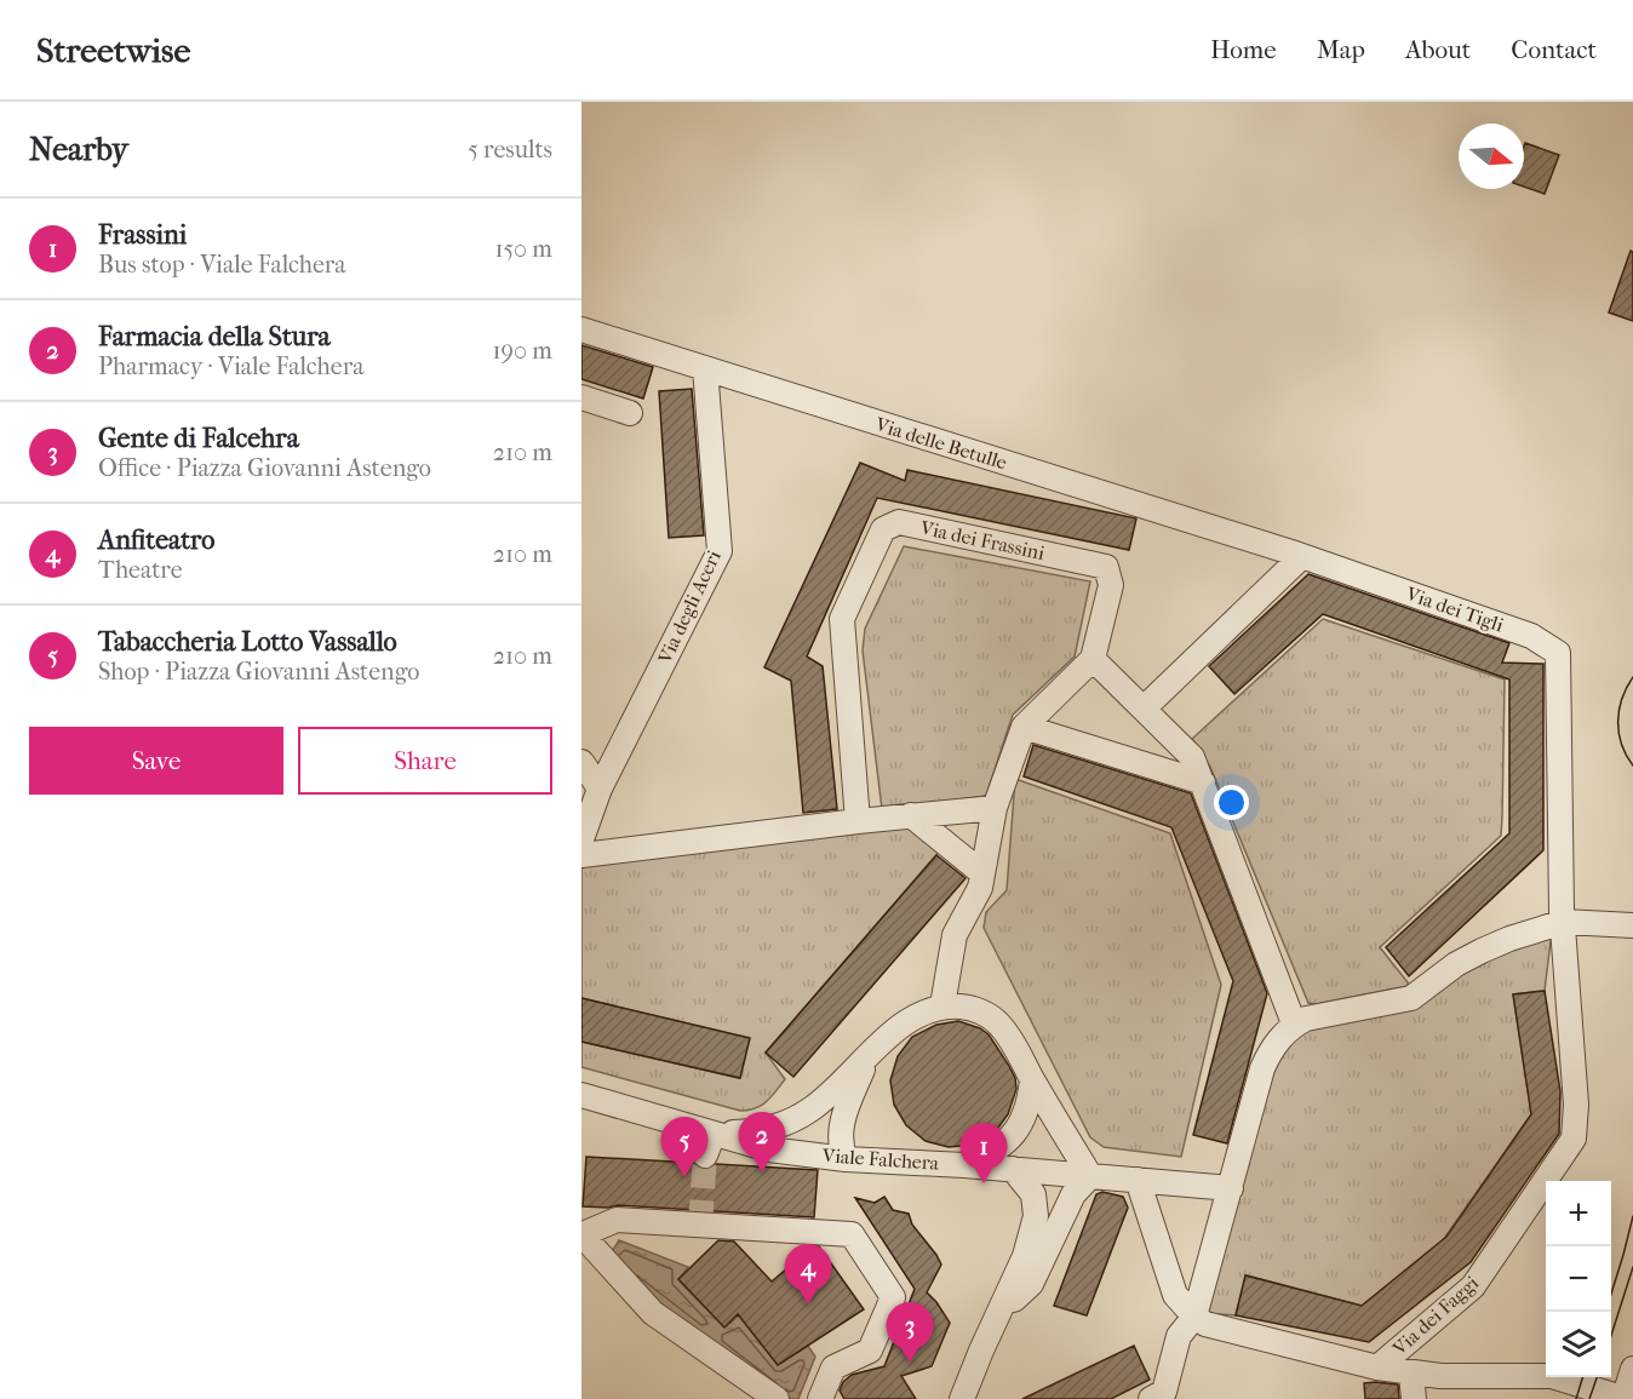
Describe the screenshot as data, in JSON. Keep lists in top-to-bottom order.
{
  "streets": {
    "street": [
      "Via delle Betulle",
      "Via dei Frassini",
      "Via degli Aceri",
      "Via dei Tigli",
      "Viale Falchera",
      "Via dei Faggi"
    ]
  },
  "crossings": [
    ["Via delle Betulle", "Via degli Aceri"],
    ["Via delle Betulle", "Via dei Tigli"],
    ["Via dei Tigli", "Via dei Faggi"]
  ],
  "north": "right",
  "page": {
    "header": "Streetwise",
    "nav": [
      "Home",
      "Map",
      "About",
      "Contact"
    ],
    "heading": ["Nearby", "5 results"],
    "list": [
      {
        "mark": "1",
        "name": "Frassini",
        "note": "Bus stop · Viale Falchera",
        "value": "150 m"
      },
      {
        "mark": "2",
        "name": "Farmacia della Stura",
        "note": "Pharmacy · Viale Falchera",
        "value": "190 m"
      },
      {
        "mark": "3",
        "name": "Gente di Falcehra",
        "note": "Office · Piazza Giovanni Astengo",
        "value": "210 m"
      },
      {
        "mark": "4",
        "name": "Anfiteatro",
        "note": "Theatre",
        "value": "210 m"
      },
      {
        "mark": "5",
        "name": "Tabaccheria Lotto Vassallo",
        "note": "Shop · Piazza Giovanni Astengo",
        "value": "210 m"
      }
    ],
    "buttons": ["Save", "Share"],
    "pins": [
      "2",
      "5",
      "1",
      "4",
      "3"
    ],
    "map_buttons": ["+", "−"]
  }
}
